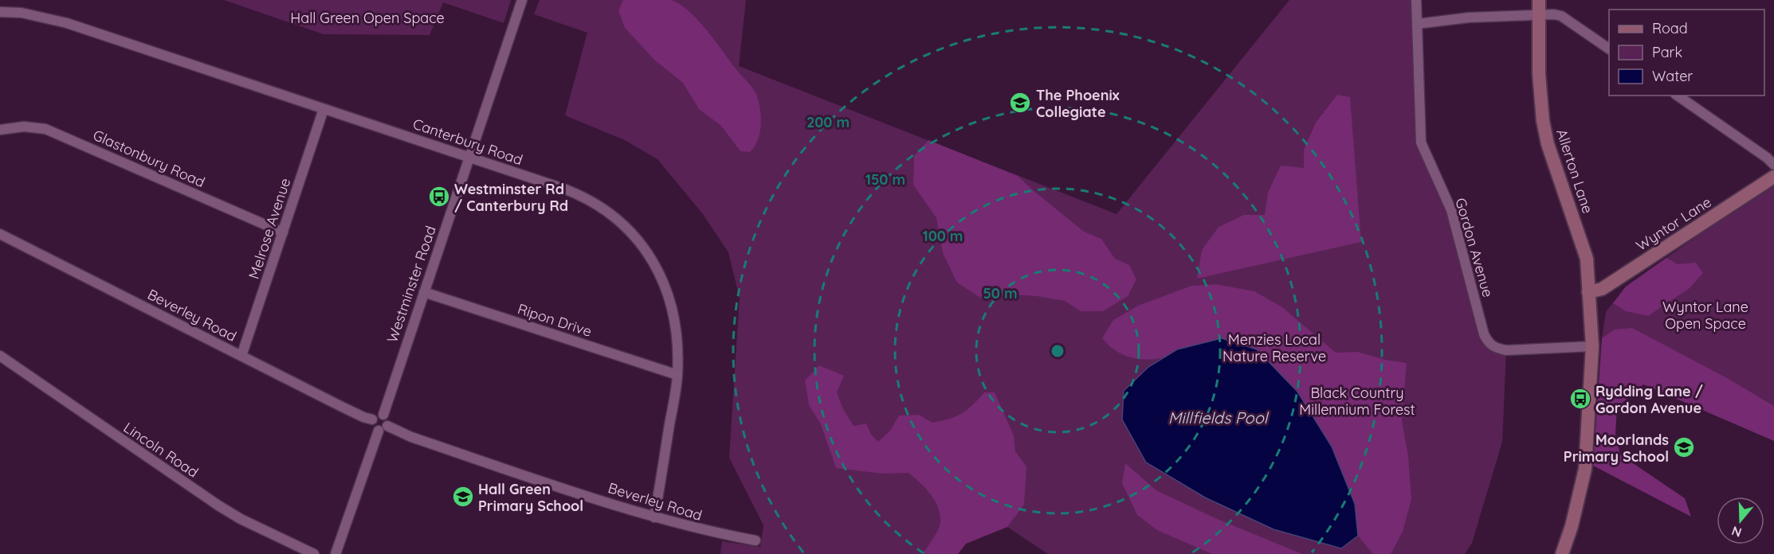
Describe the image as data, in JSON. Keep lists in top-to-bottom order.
{
  "streets": {
    "street": [
      "Canterbury Road",
      "Glastonbury Road",
      "Allerton Lane",
      "Wyntor Lane",
      "Melrose Avenue",
      "Gordon Avenue",
      "Westminster Road",
      "Beverley Road",
      "Ripon Drive",
      "Lincoln Road"
    ]
  },
  "crossings": [
    ["Canterbury Road", "Melrose Avenue"],
    ["Canterbury Road", "Westminster Road"],
    ["Canterbury Road", "Beverley Road"],
    ["Canterbury Road", "Ripon Drive"],
    ["Glastonbury Road", "Melrose Avenue"],
    ["Allerton Lane", "Wyntor Lane"],
    ["Allerton Lane", "Gordon Avenue"],
    ["Melrose Avenue", "Beverley Road"],
    ["Westminster Road", "Beverley Road"],
    ["Westminster Road", "Ripon Drive"]
  ],
  "water": ["Millfields Pool"],
  "parks": [
    "Hall Green Open Space",
    "Wyntor Lane Open Space",
    "Menzies Local Nature Reserve",
    "Black Country Millennium Forest"
  ],
  "places": {
    "school or university": ["The Phoenix Collegiate", "Moorlands Primary School", "Hall Green Primary School"],
    "bus stop": ["Westminster Rd / Canterbury Rd", "Rydding Lane / Gordon Avenue"]
  },
  "legend": ["Road", "Park", "Water"],
  "north": "bottom",
  "rings": [
    "200 m",
    "150 m",
    "100 m",
    "50 m"
  ]
}
